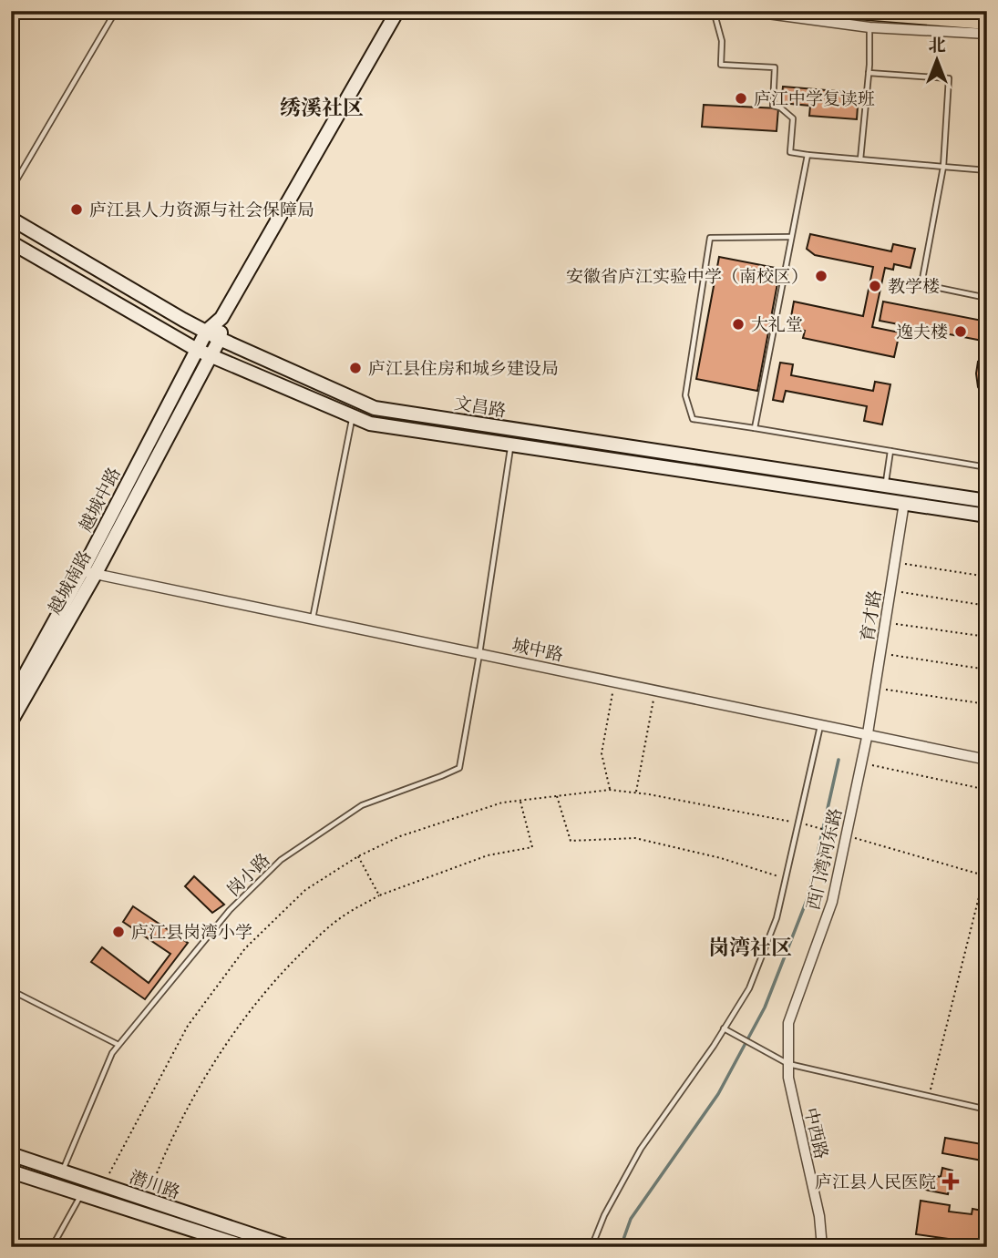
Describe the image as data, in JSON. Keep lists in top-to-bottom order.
{
  "streets": {
    "main road": [
      "文昌路",
      "越城中路",
      "越城南路",
      "潜川路"
    ],
    "street": [
      "育才路",
      "城中路",
      "西门湾河东路",
      "中西路"
    ],
    "lane": ["岗小路"]
  },
  "crossings": [
    ["文昌路", "越城中路"],
    ["文昌路", "越城南路"],
    ["文昌路", "育才路"],
    ["越城中路", "越城南路"],
    ["越城中路", "城中路"],
    ["越城南路", "城中路"],
    ["育才路", "城中路"],
    ["育才路", "西门湾河东路"],
    ["城中路", "西门湾河东路"],
    ["城中路", "岗小路"],
    ["西门湾河东路", "中西路"],
    ["岗小路", "潜川路"]
  ],
  "districts": ["绣溪社区", "岗湾社区"],
  "places": {
    "other": [
      "庐江中学复读班",
      "庐江县人力资源与社会保障局",
      "安徽省庐江实验中学（南校区）",
      "教学楼",
      "大礼堂",
      "逸夫楼",
      "庐江县住房和城乡建设局",
      "庐江县岗湾小学"
    ],
    "health": ["庐江县人民医院"]
  },
  "north": "top"
}
